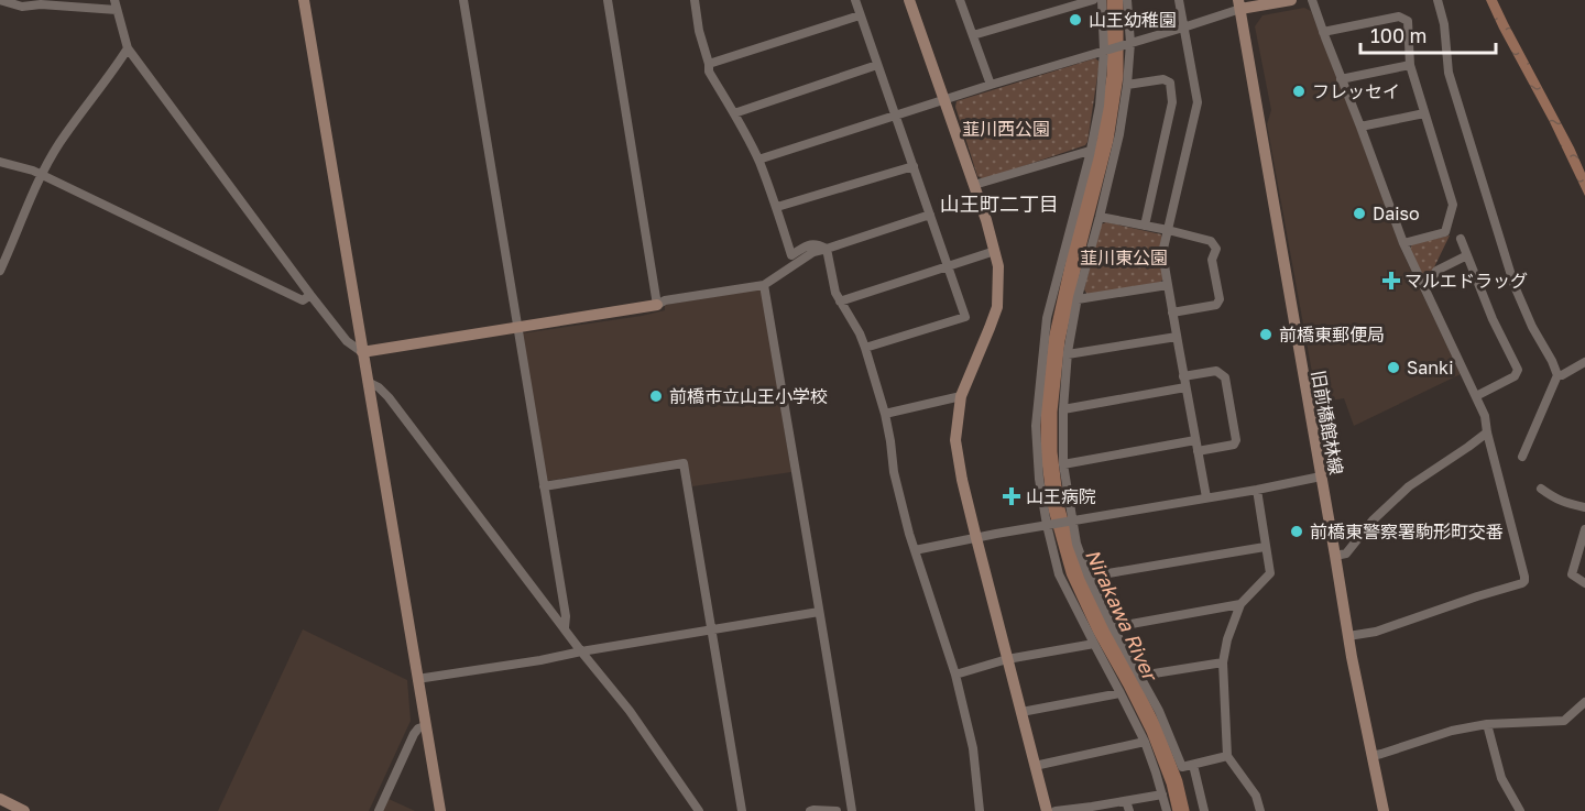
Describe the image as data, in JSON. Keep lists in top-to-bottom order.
{
  "streets": {
    "street": ["旧前橋館林線"]
  },
  "districts": ["山王町二丁目"],
  "water": ["Nirakawa River"],
  "parks": ["韮川西公園", "韮川東公園"],
  "places": {
    "other": [
      "山王幼稚園",
      "フレッセイ",
      "Daiso",
      "前橋東郵便局",
      "Sanki",
      "前橋市立山王小学校",
      "前橋東警察署駒形町交番"
    ],
    "health": ["マルエドラッグ", "山王病院"]
  },
  "scale_bar": "100 m"
}
